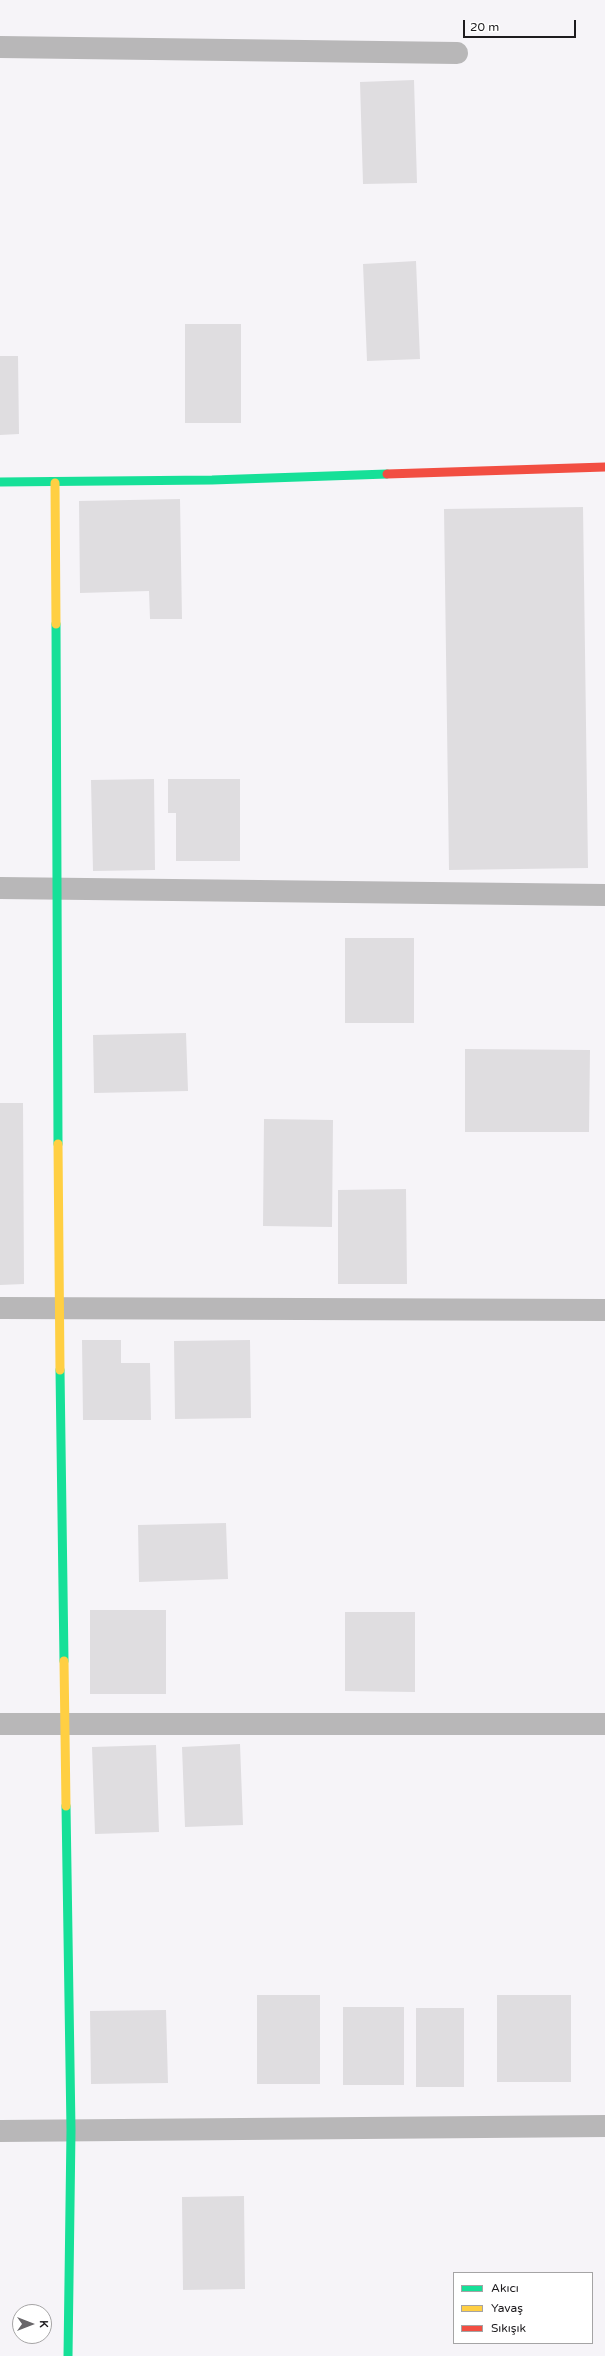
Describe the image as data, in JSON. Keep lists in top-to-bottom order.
{
  "legend": ["Akıcı", "Yavaş", "Sıkışık"],
  "scale_bar": "20 m",
  "north": "right"
}
